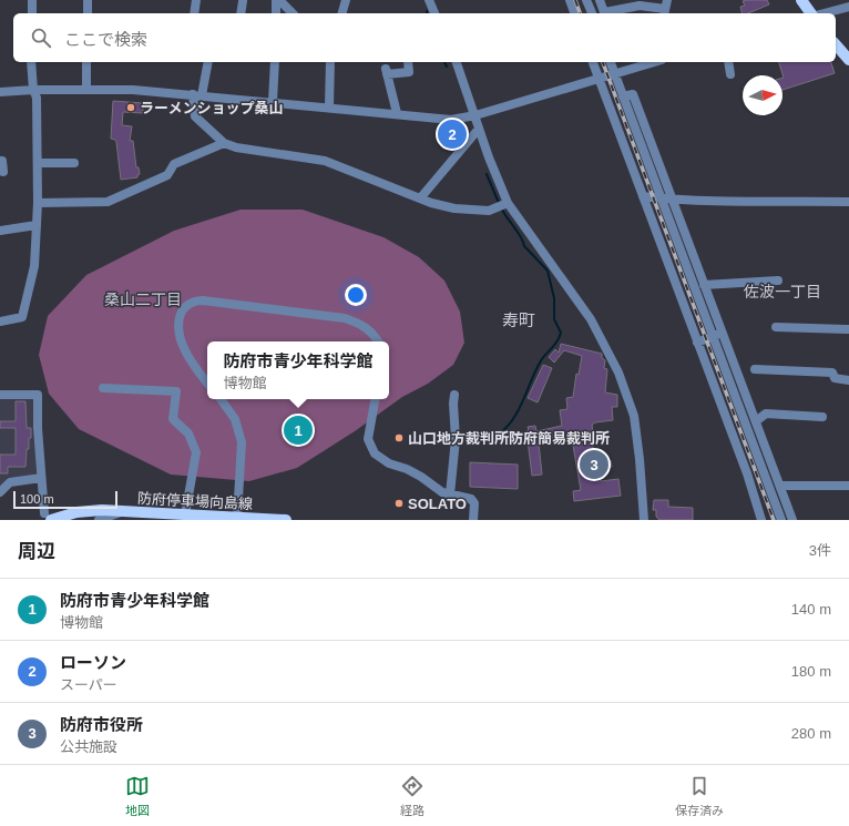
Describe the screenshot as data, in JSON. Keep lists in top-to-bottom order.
{
  "streets": {
    "main road": ["防府停車場向島線"]
  },
  "districts": ["佐波一丁目", "桑山二丁目", "寿町"],
  "places": ["ラーメンショップ桑山", "山口地方裁判所防府簡易裁判所", "SOLATO"],
  "scale_bar": "100 m",
  "north": "right",
  "page": {
    "search": "ここで検索",
    "pins": ["2", "1", "3"],
    "popup": ["防府市青少年科学館", "博物館"],
    "scale": "100 m",
    "heading": ["周辺", "3件"],
    "list": [
      {
        "mark": "1",
        "name": "防府市青少年科学館",
        "note": "博物館",
        "value": "140 m"
      },
      {
        "mark": "2",
        "name": "ローソン",
        "note": "スーパー",
        "value": "180 m"
      },
      {
        "mark": "3",
        "name": "防府市役所",
        "note": "公共施設",
        "value": "280 m"
      }
    ],
    "nav": ["地図", "経路", "保存済み"]
  }
}
